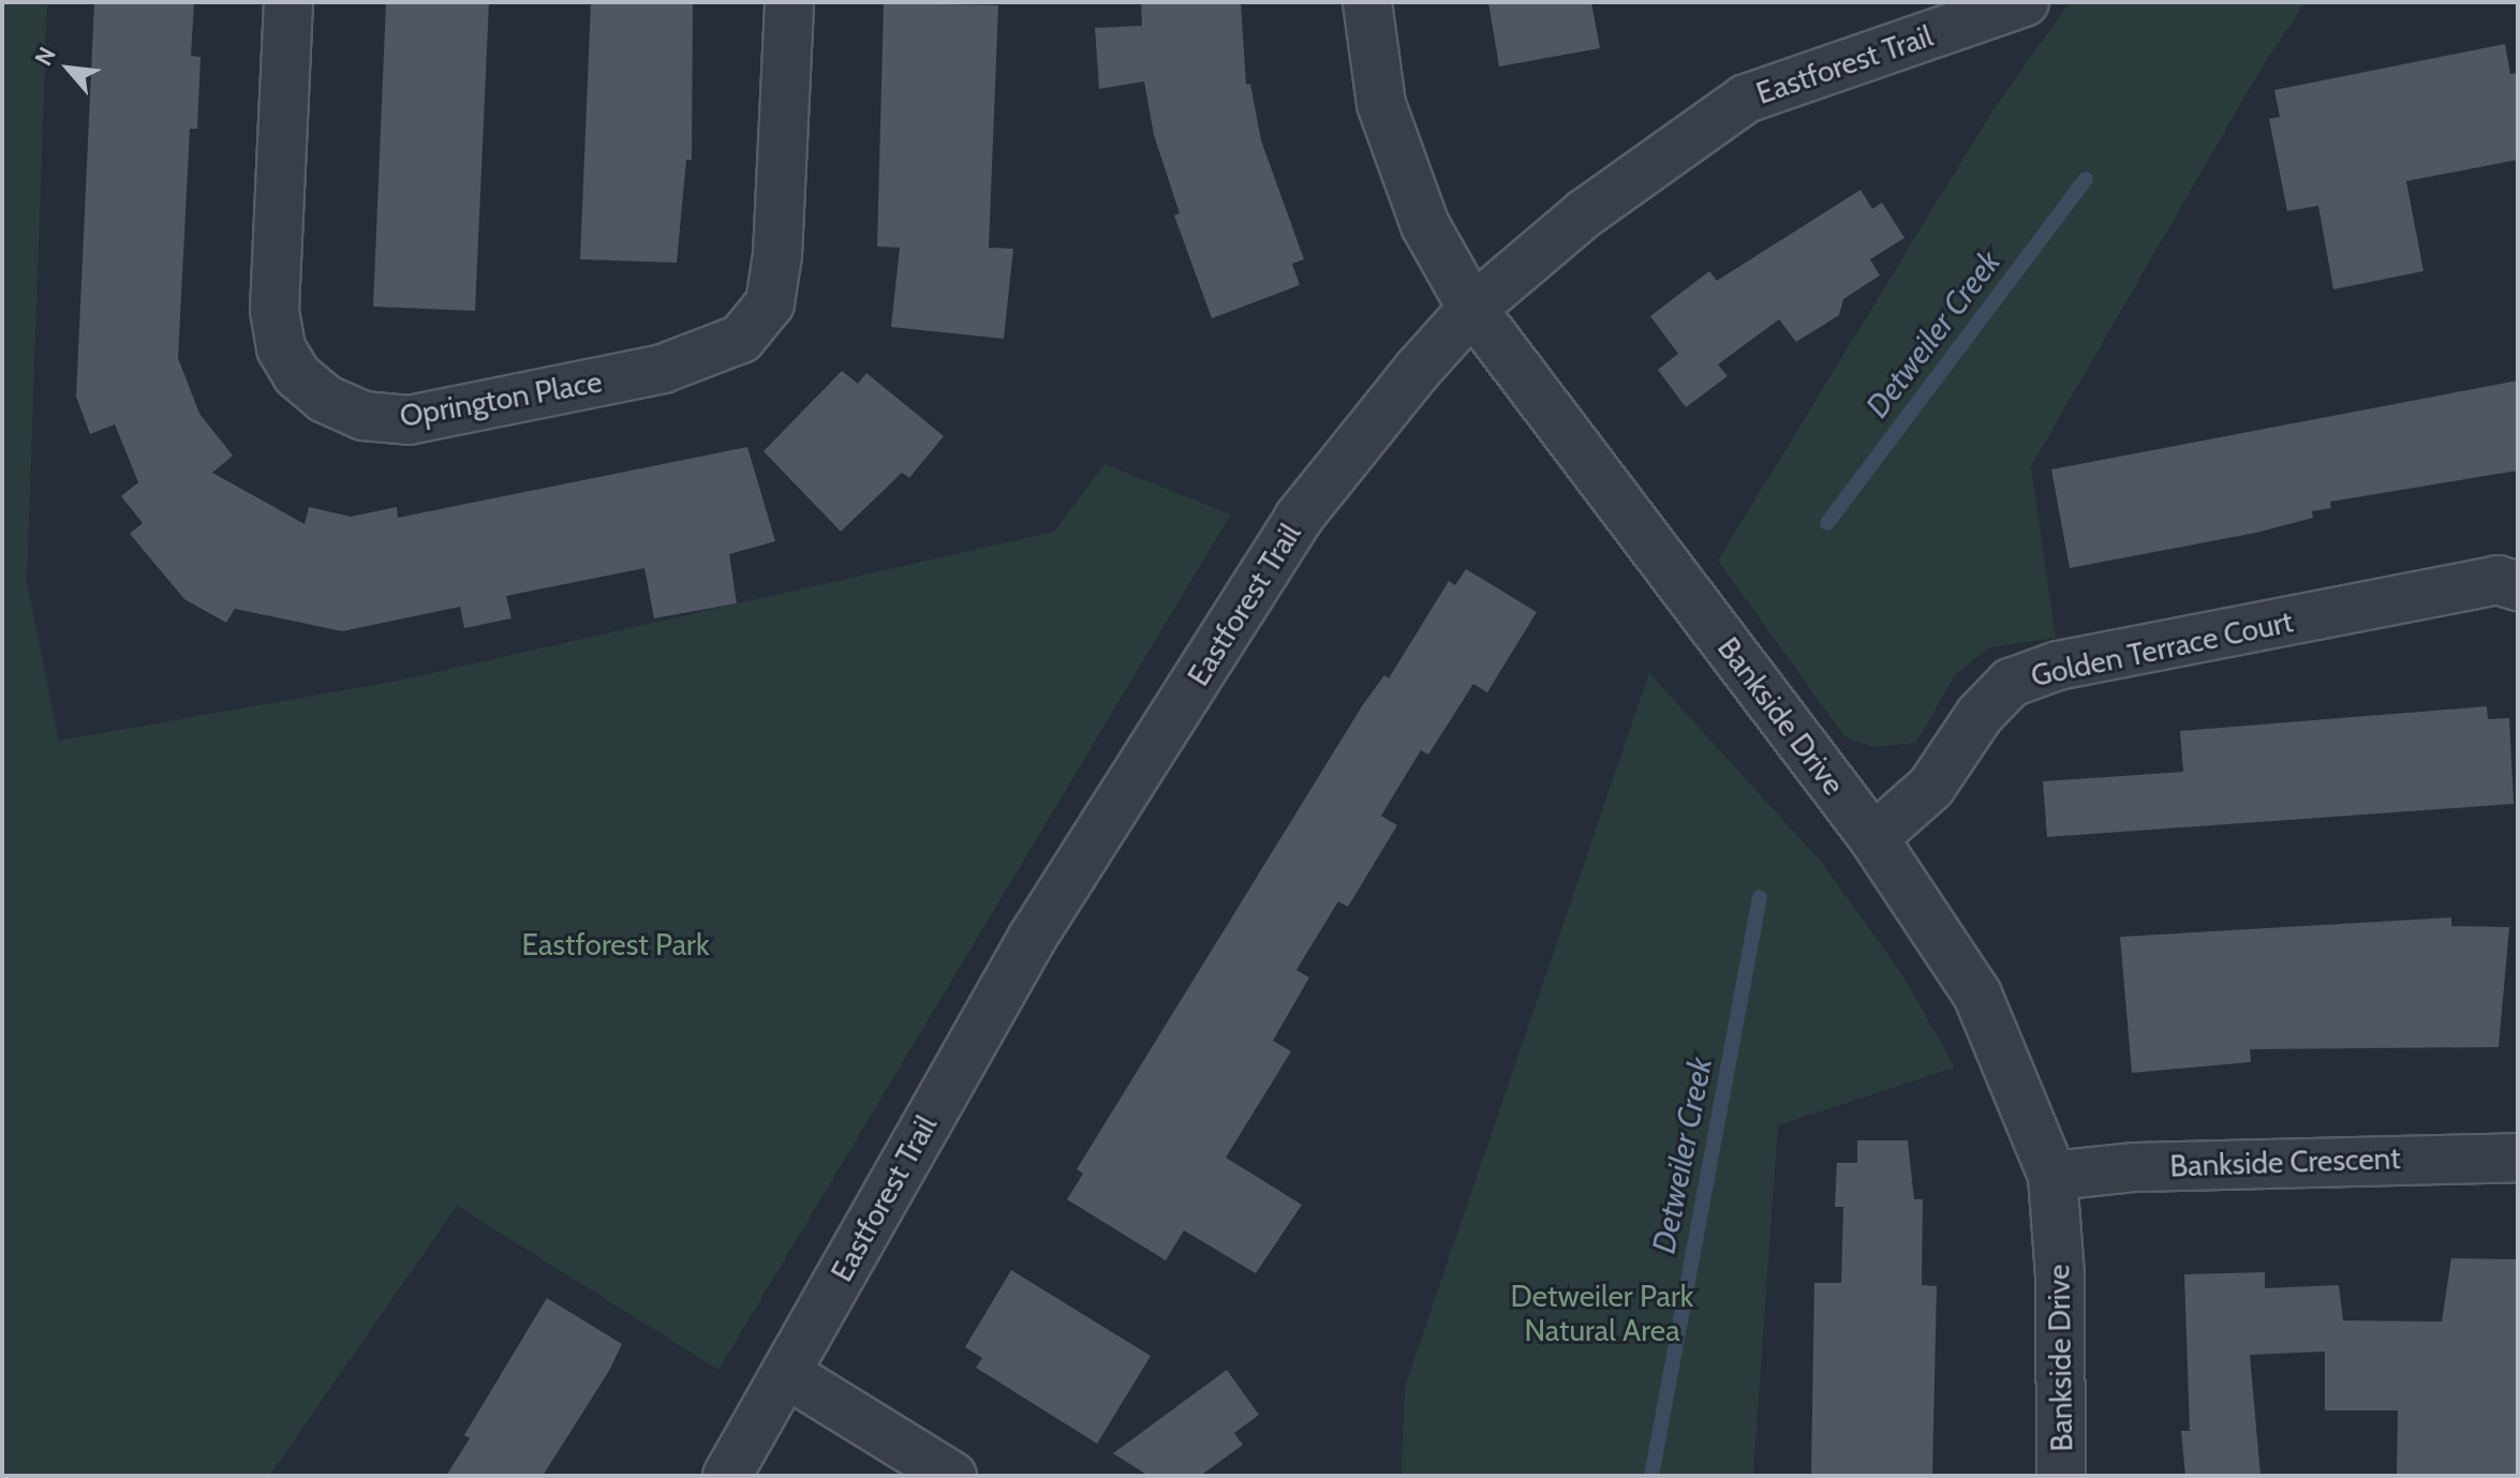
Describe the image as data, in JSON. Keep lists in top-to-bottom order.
{
  "streets": {
    "street": [
      "Eastforest Trail",
      "Oprington Place",
      "Golden Terrace Court",
      "Bankside Drive",
      "Bankside Crescent"
    ]
  },
  "crossings": [
    ["Eastforest Trail", "Bankside Drive"],
    ["Golden Terrace Court", "Bankside Drive"],
    ["Bankside Drive", "Bankside Crescent"]
  ],
  "water": ["Detweiler Creek"],
  "parks": ["Eastforest Park", "Detweiler Park Natural Area"],
  "north": "top left"
}
